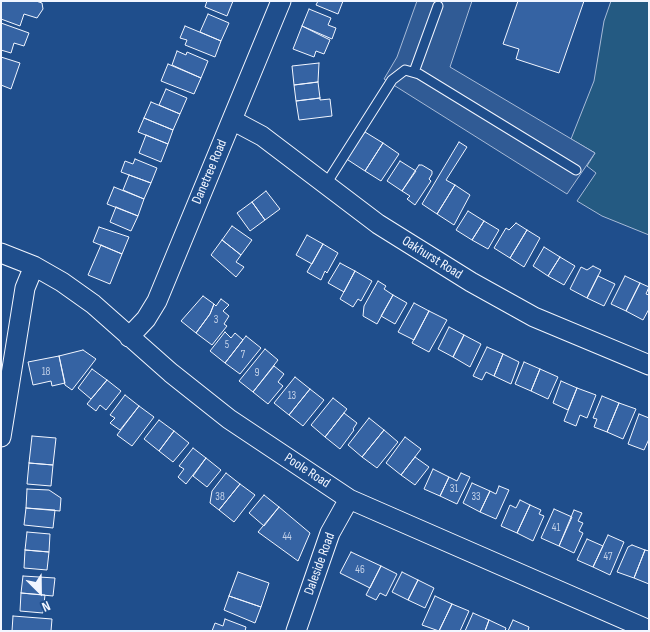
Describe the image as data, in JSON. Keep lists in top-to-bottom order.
{
  "streets": {
    "street": [
      "Danetree Road",
      "Oakhurst Road",
      "Poole Road",
      "Daleside Road"
    ]
  },
  "crossings": [
    ["Danetree Road", "Oakhurst Road"],
    ["Danetree Road", "Poole Road"],
    ["Poole Road", "Daleside Road"]
  ],
  "house_numbers": [
    "3",
    "5",
    "7",
    "18",
    "9",
    "13",
    "31",
    "38",
    "33",
    "41",
    "44",
    "47",
    "46"
  ],
  "north": "bottom right"
}
